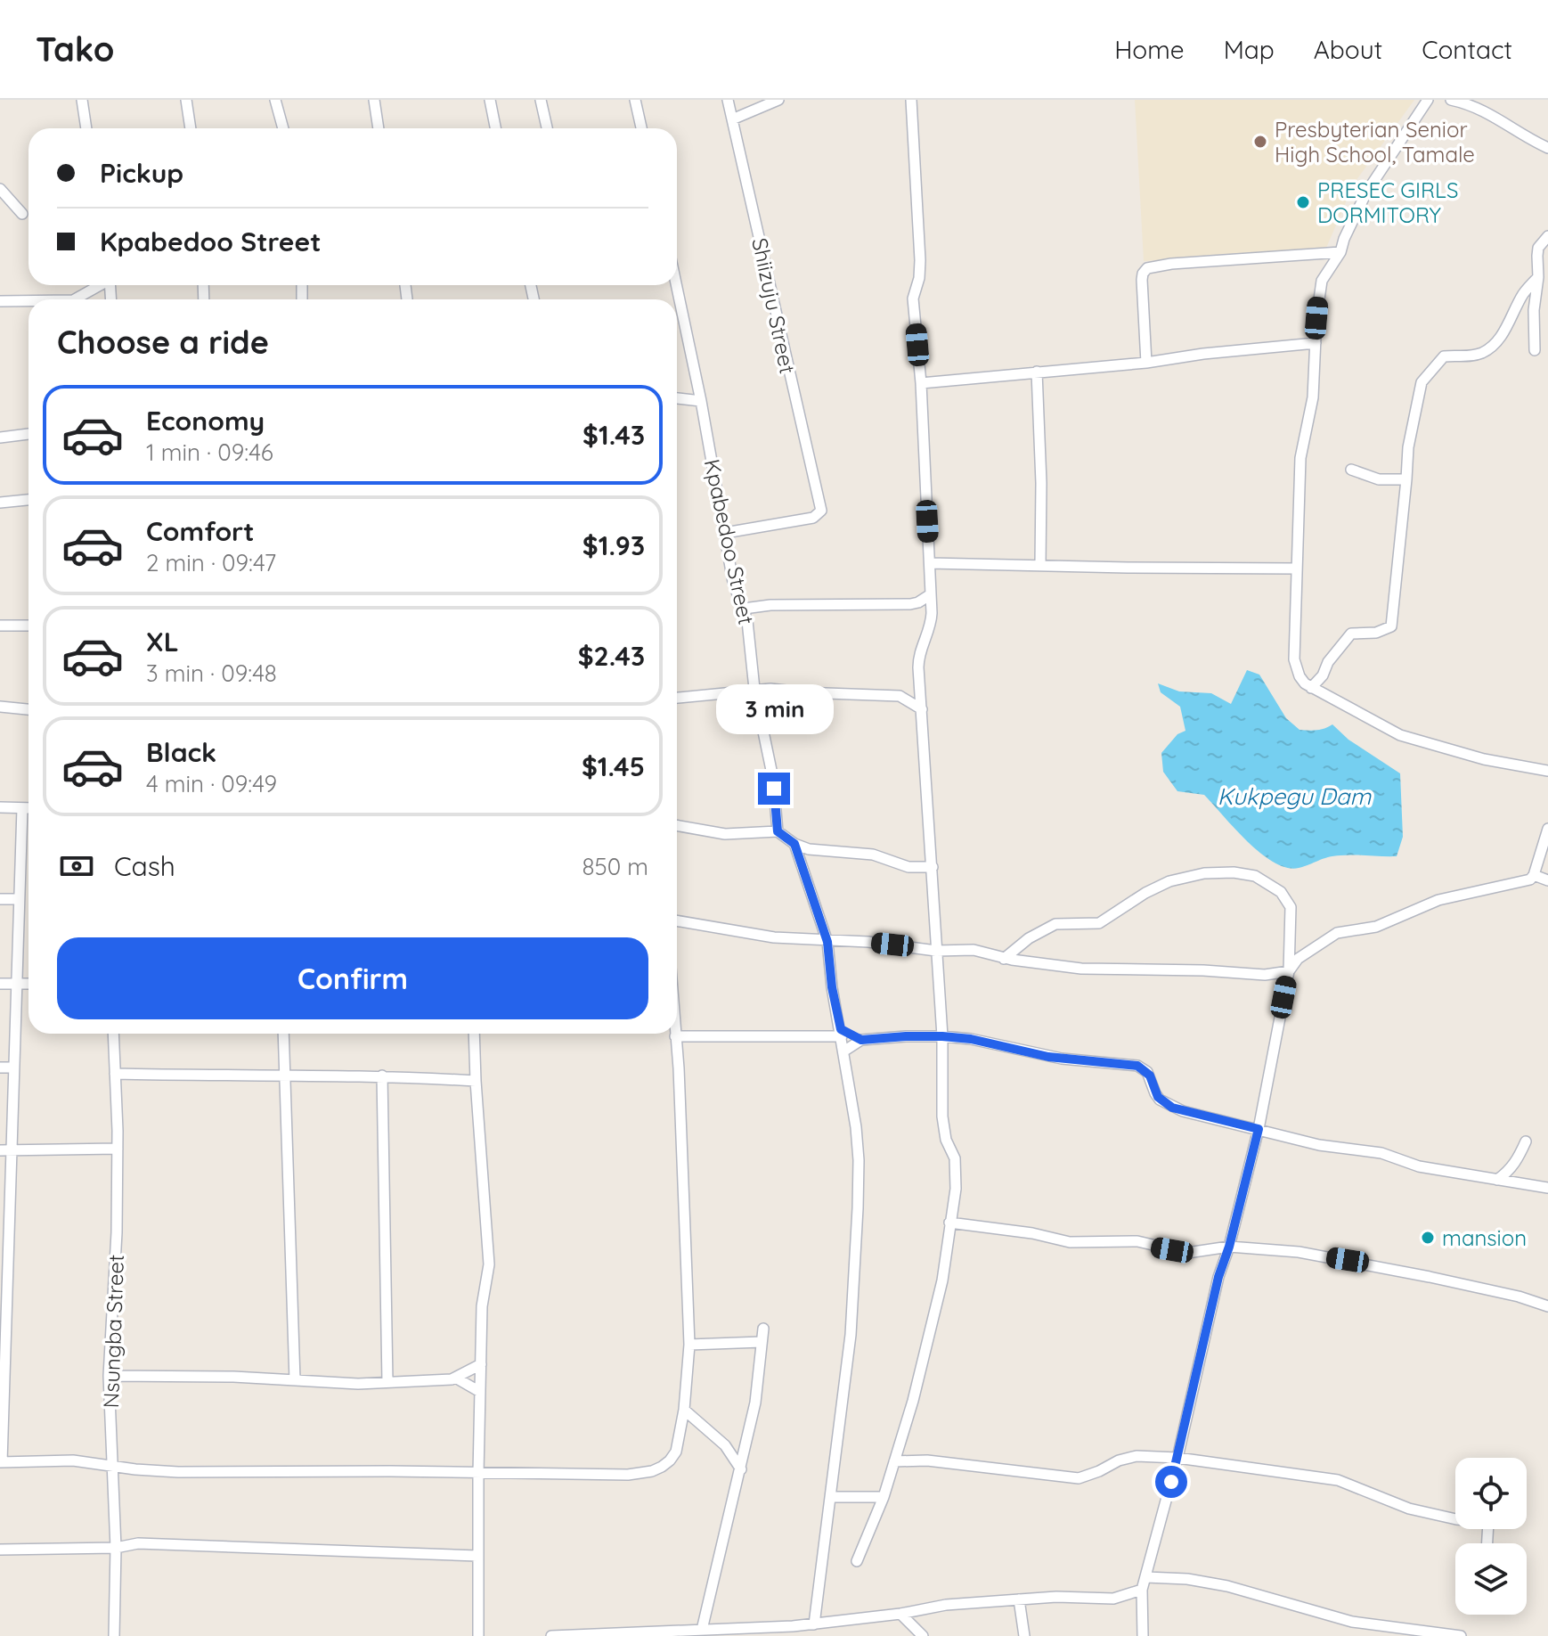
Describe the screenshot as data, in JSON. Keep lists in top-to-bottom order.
{
  "streets": {
    "street": ["Shiizuju Street", "Kpabedoo Street", "Nsungba Street"]
  },
  "crossings": [
    ["Shiizuju Street", "Kpabedoo Street"]
  ],
  "water": ["Kukpegu Dam"],
  "places": ["Presbyterian Senior High School, Tamale", "PRESEC GIRLS DORMITORY", "mansion"],
  "page": {
    "header": "Tako",
    "nav": [
      "Home",
      "Map",
      "About",
      "Contact"
    ],
    "banner": ["Pickup", "Kpabedoo Street"],
    "heading": "Choose a ride",
    "list": [
      {
        "name": "Economy",
        "note": "1 min · 09:46",
        "value": "$1.43"
      },
      {
        "name": "Comfort",
        "note": "2 min · 09:47",
        "value": "$1.93"
      },
      {
        "name": "XL",
        "note": "3 min · 09:48",
        "value": "$2.43"
      },
      {
        "name": "Black",
        "note": "4 min · 09:49",
        "value": "$1.45"
      }
    ],
    "bubble": "3 min",
    "pay": ["Cash", "850 m"],
    "buttons": "Confirm"
  }
}
